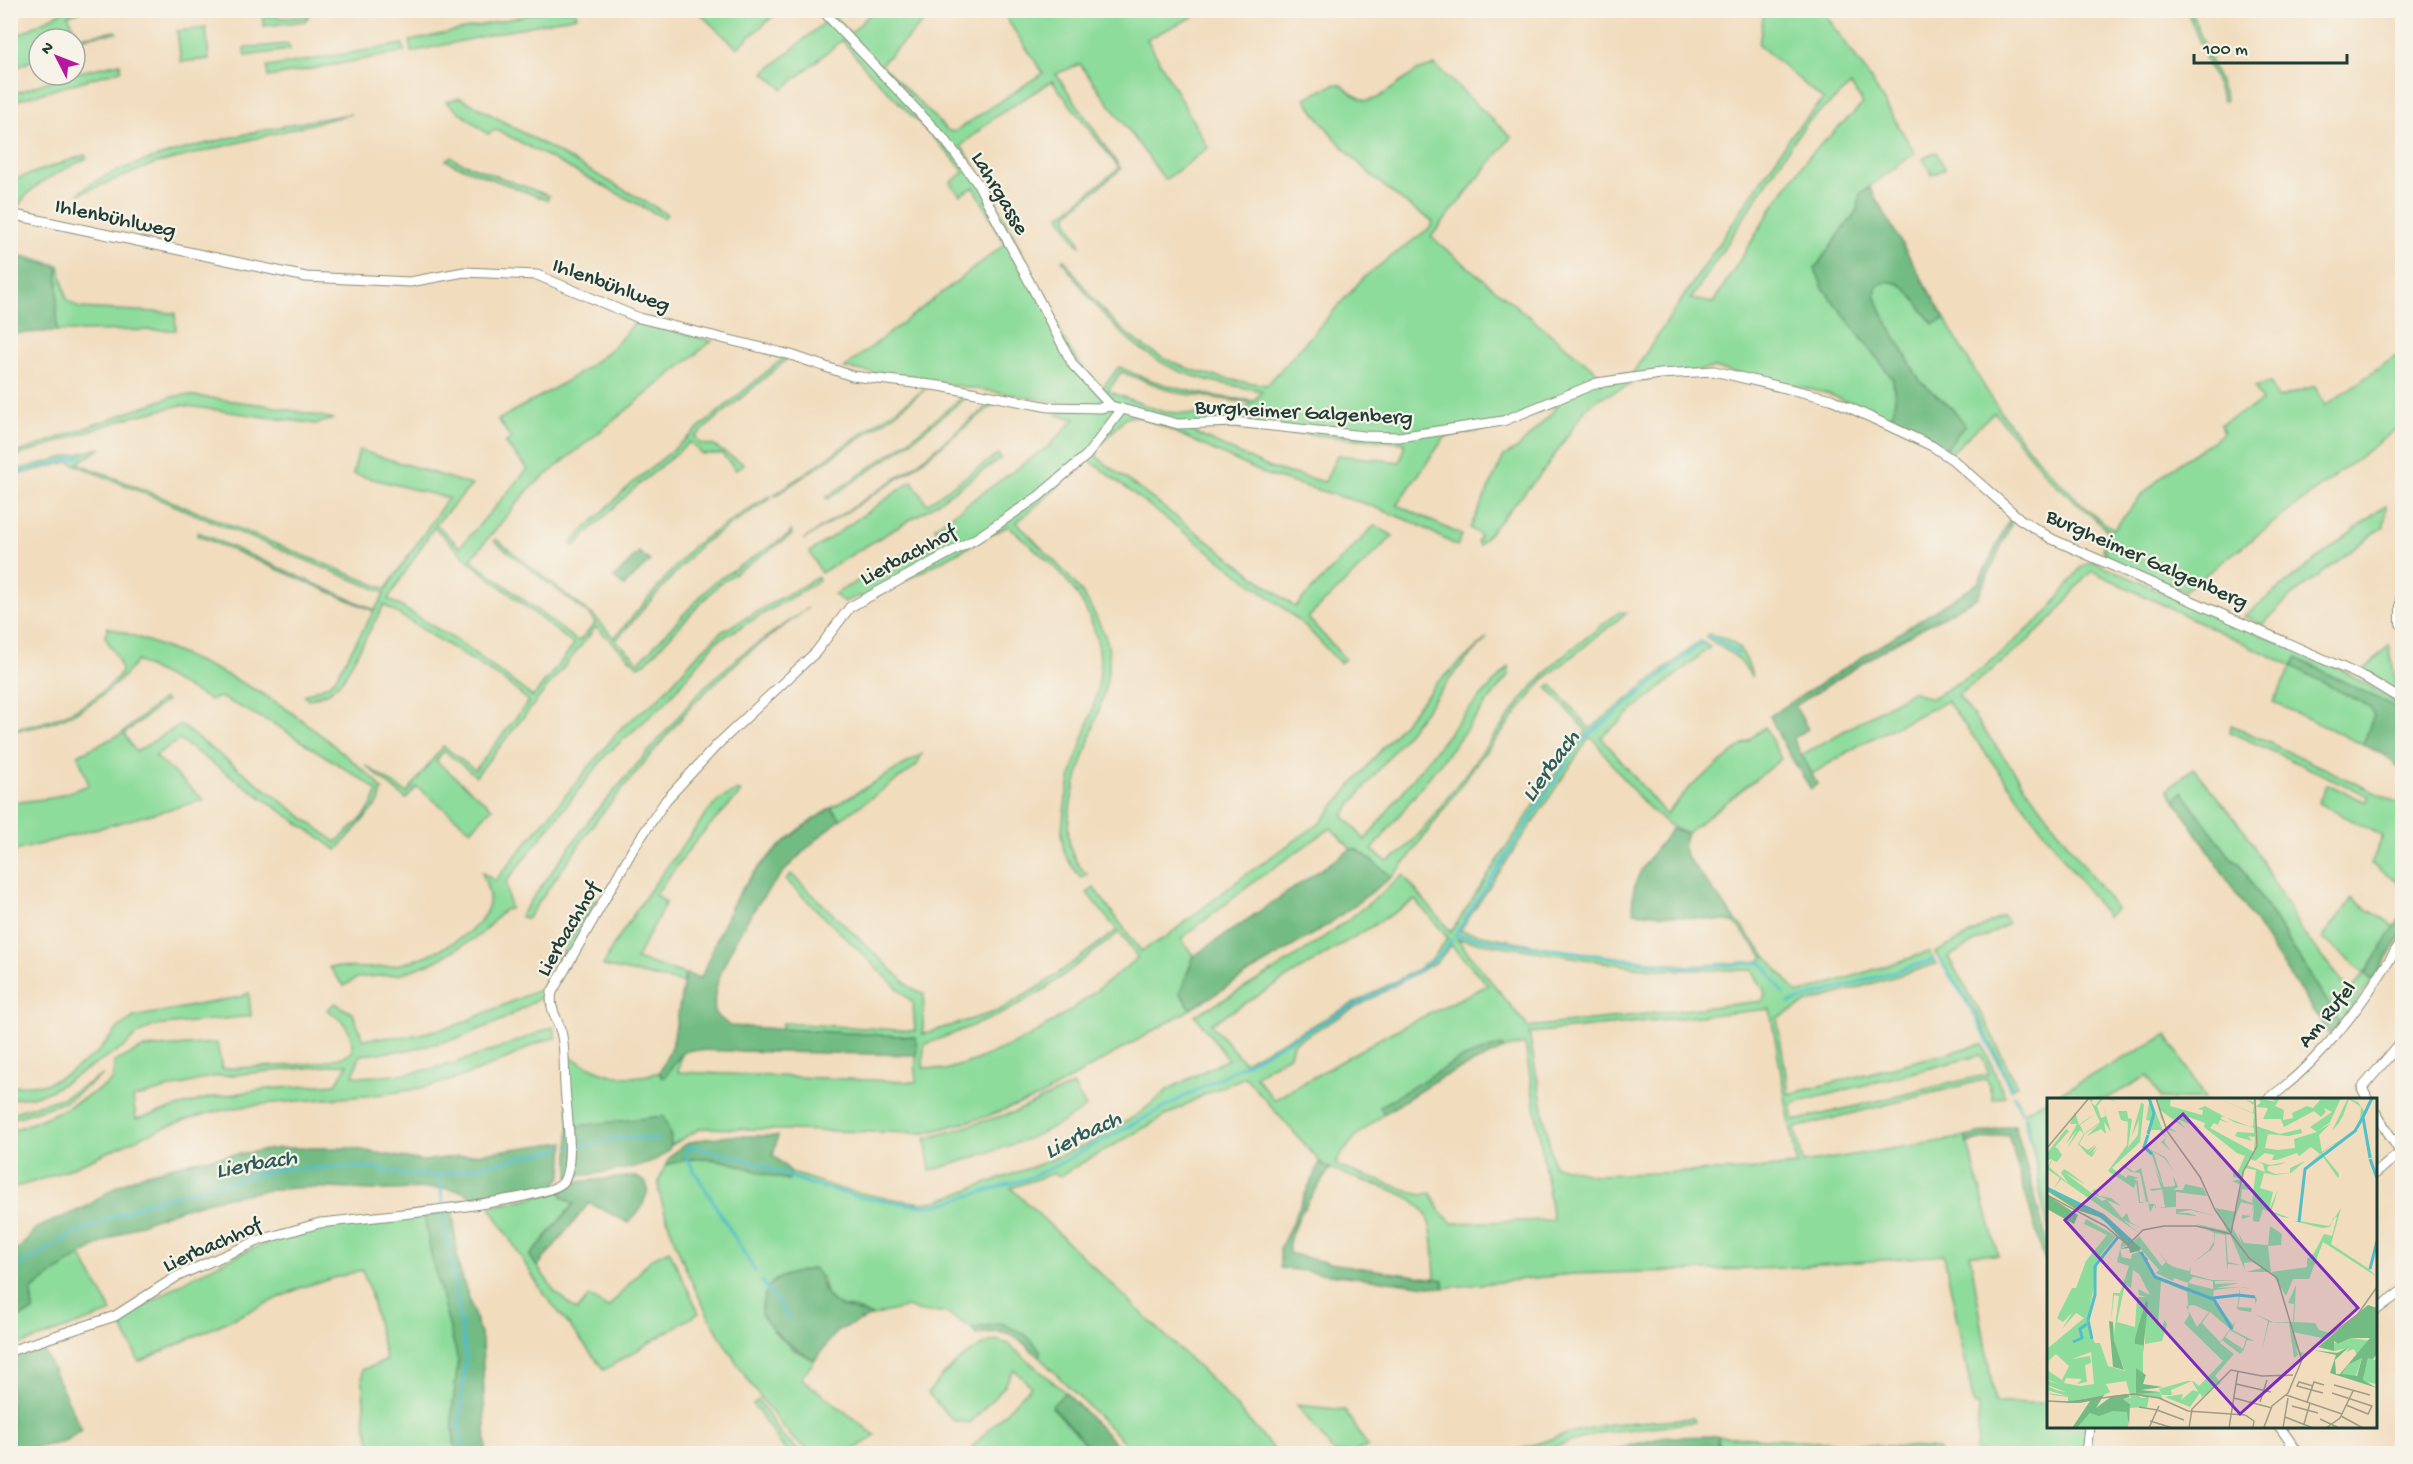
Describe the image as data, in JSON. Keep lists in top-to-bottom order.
{
  "streets": {
    "street": [
      "Lahrgasse",
      "Ihlenbühlweg",
      "Burgheimer Galgenberg",
      "Lierbachhof",
      "Am Rufel"
    ]
  },
  "crossings": [
    ["Lahrgasse", "Ihlenbühlweg"],
    ["Burgheimer Galgenberg", "Lierbachhof"]
  ],
  "water": ["Lierbach"],
  "scale_bar": "100 m",
  "north": "top left"
}
